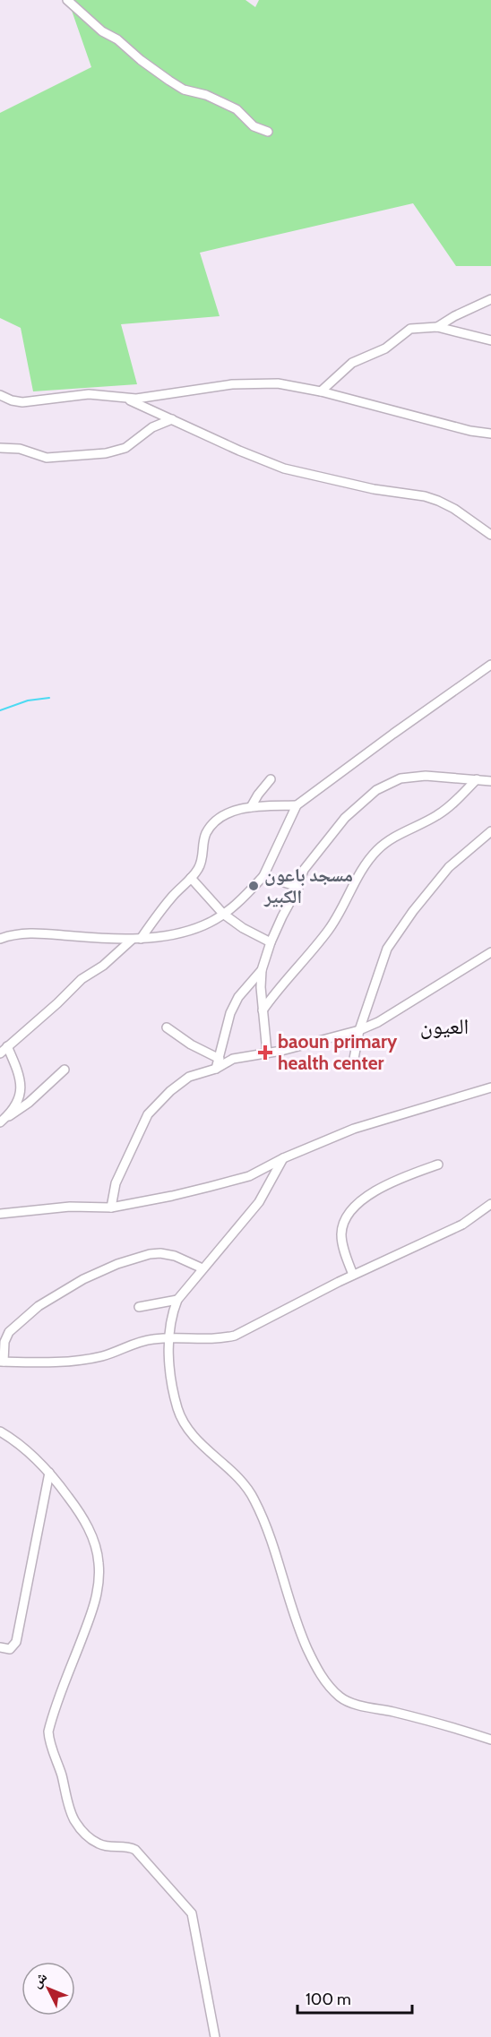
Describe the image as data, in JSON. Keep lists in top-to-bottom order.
{
  "districts": ["العيون"],
  "places": {
    "other": ["مسجد باعون الكبير"],
    "health": ["baoun primary health center"]
  },
  "scale_bar": "100 m",
  "north": "top left"
}
